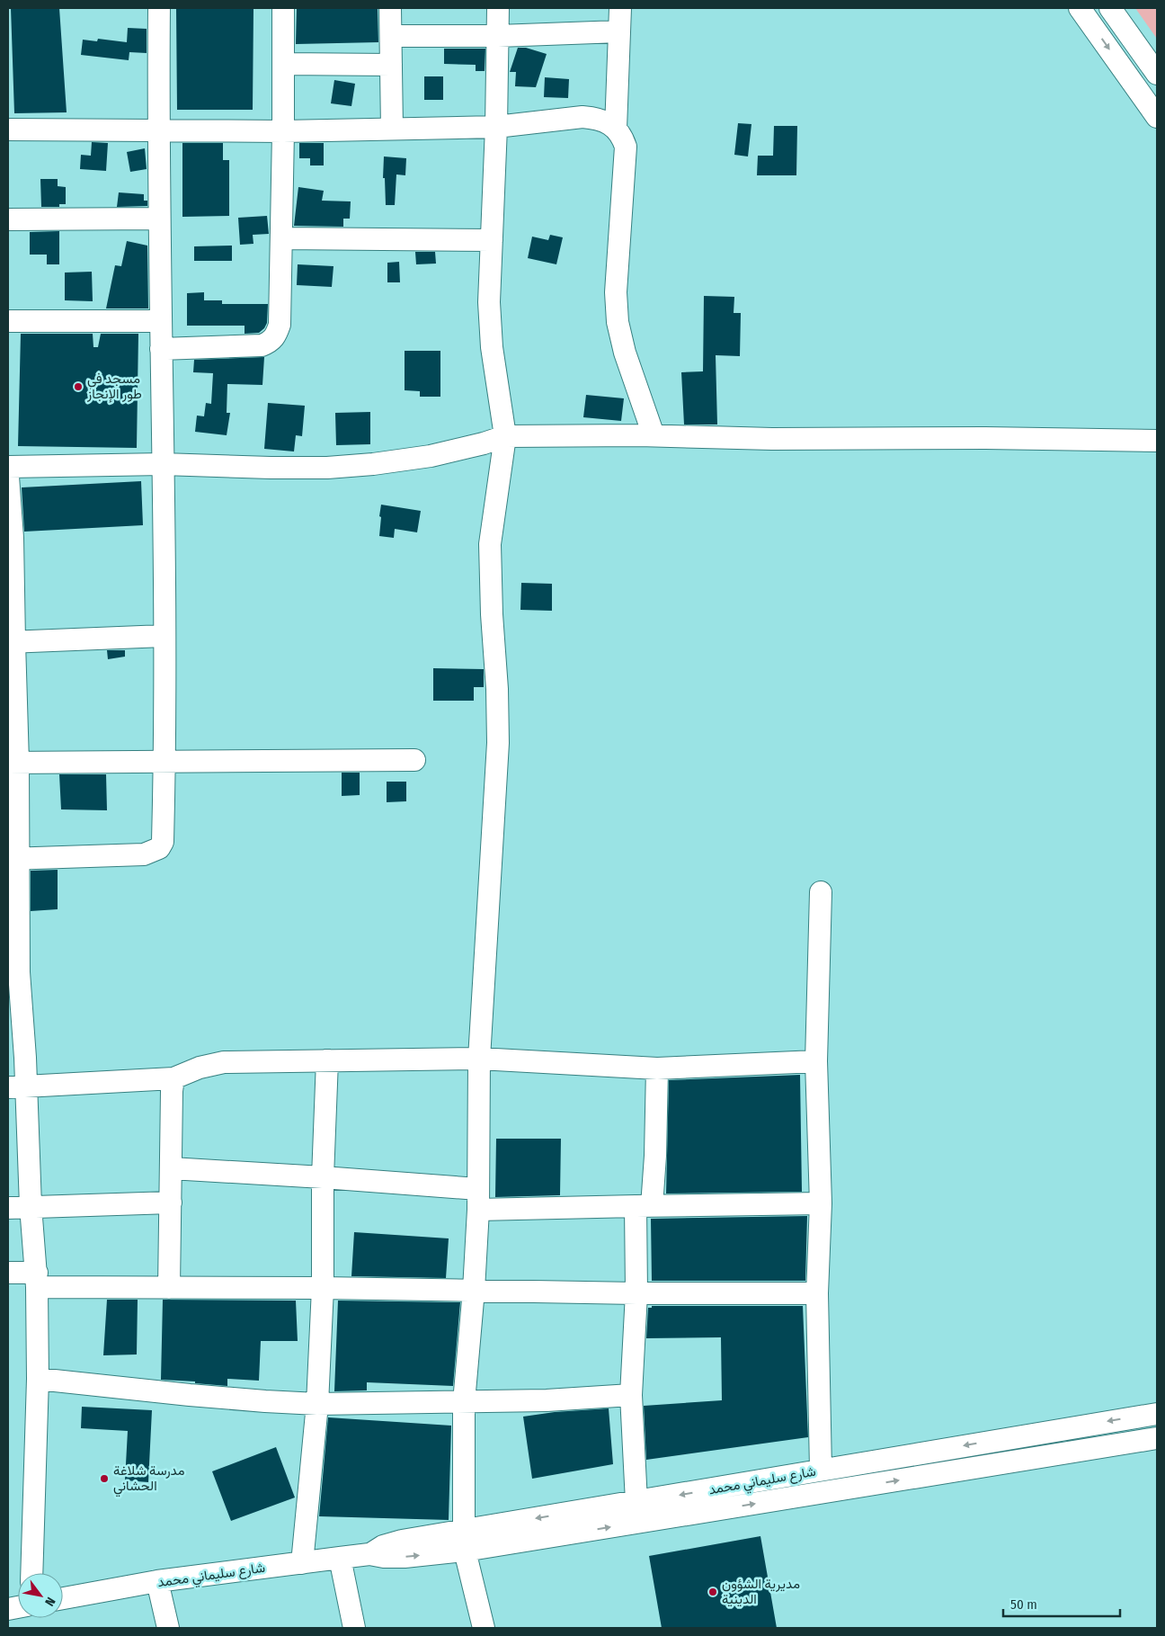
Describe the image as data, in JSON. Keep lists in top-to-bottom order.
{
  "streets": {
    "street": ["شارع سليماني محمد"]
  },
  "places": ["مسجد في طور الإنجاز", "مدرسة شلاغة الحشاني", "مديرية الشؤون الدينية"],
  "scale_bar": "50 m",
  "north": "bottom right"
}
